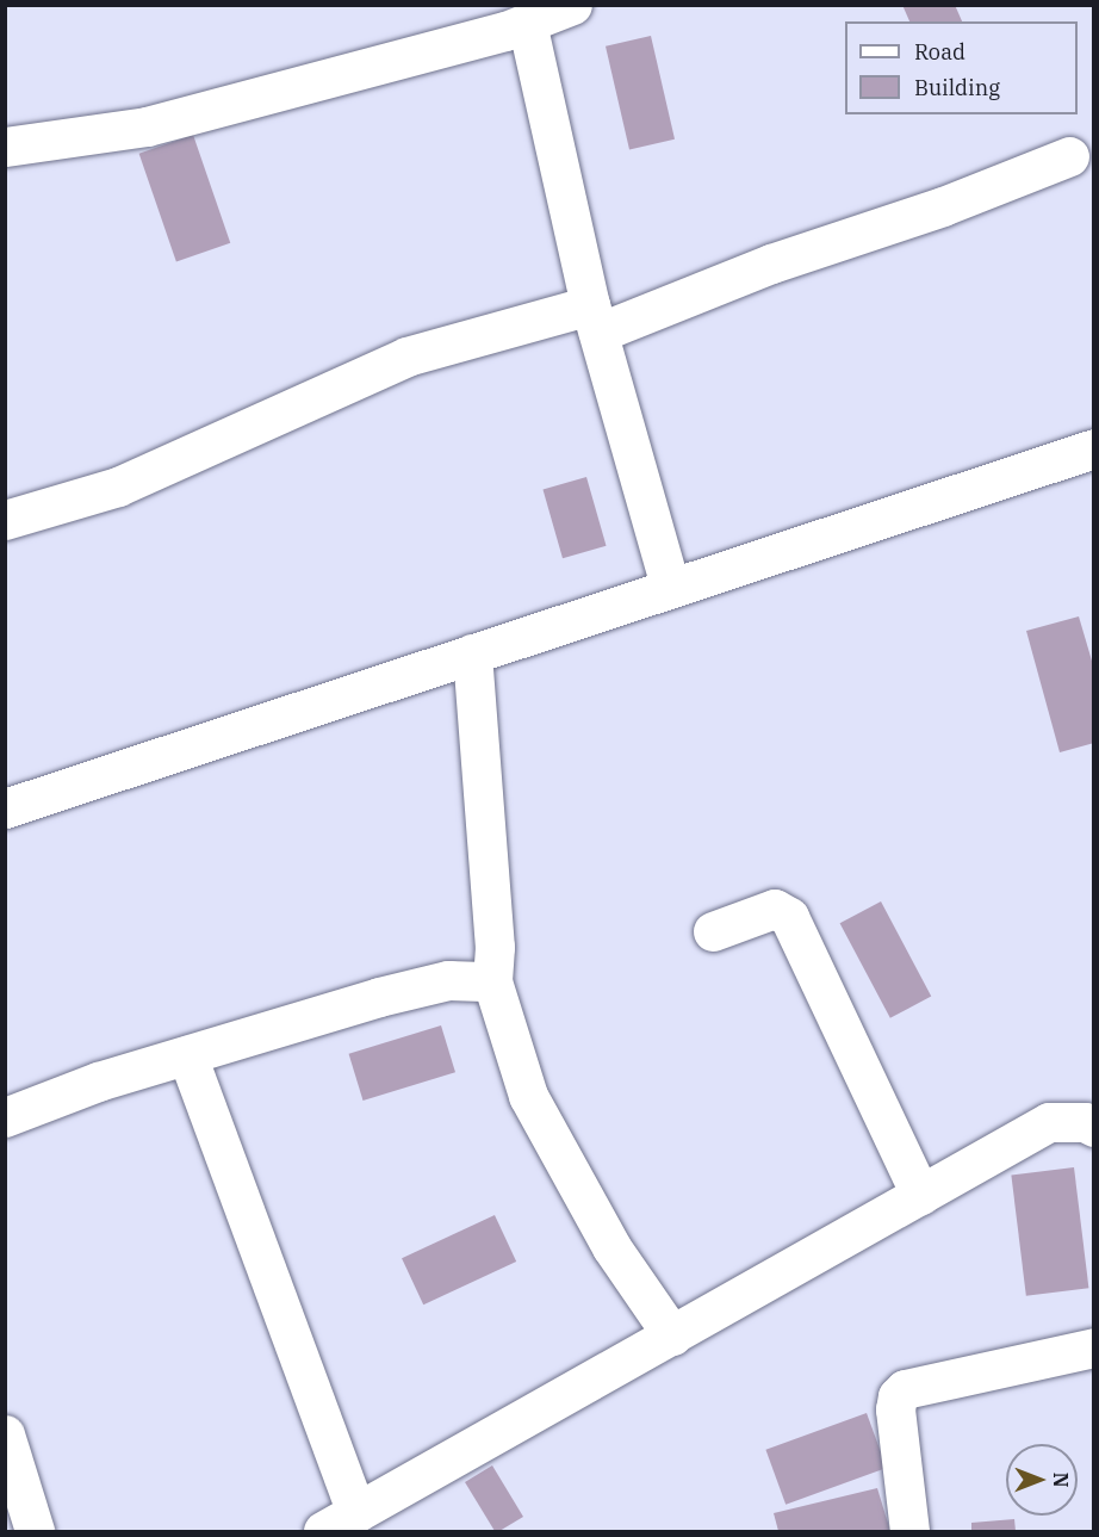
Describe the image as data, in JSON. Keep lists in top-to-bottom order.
{
  "legend": ["Road", "Building"],
  "north": "right"
}
